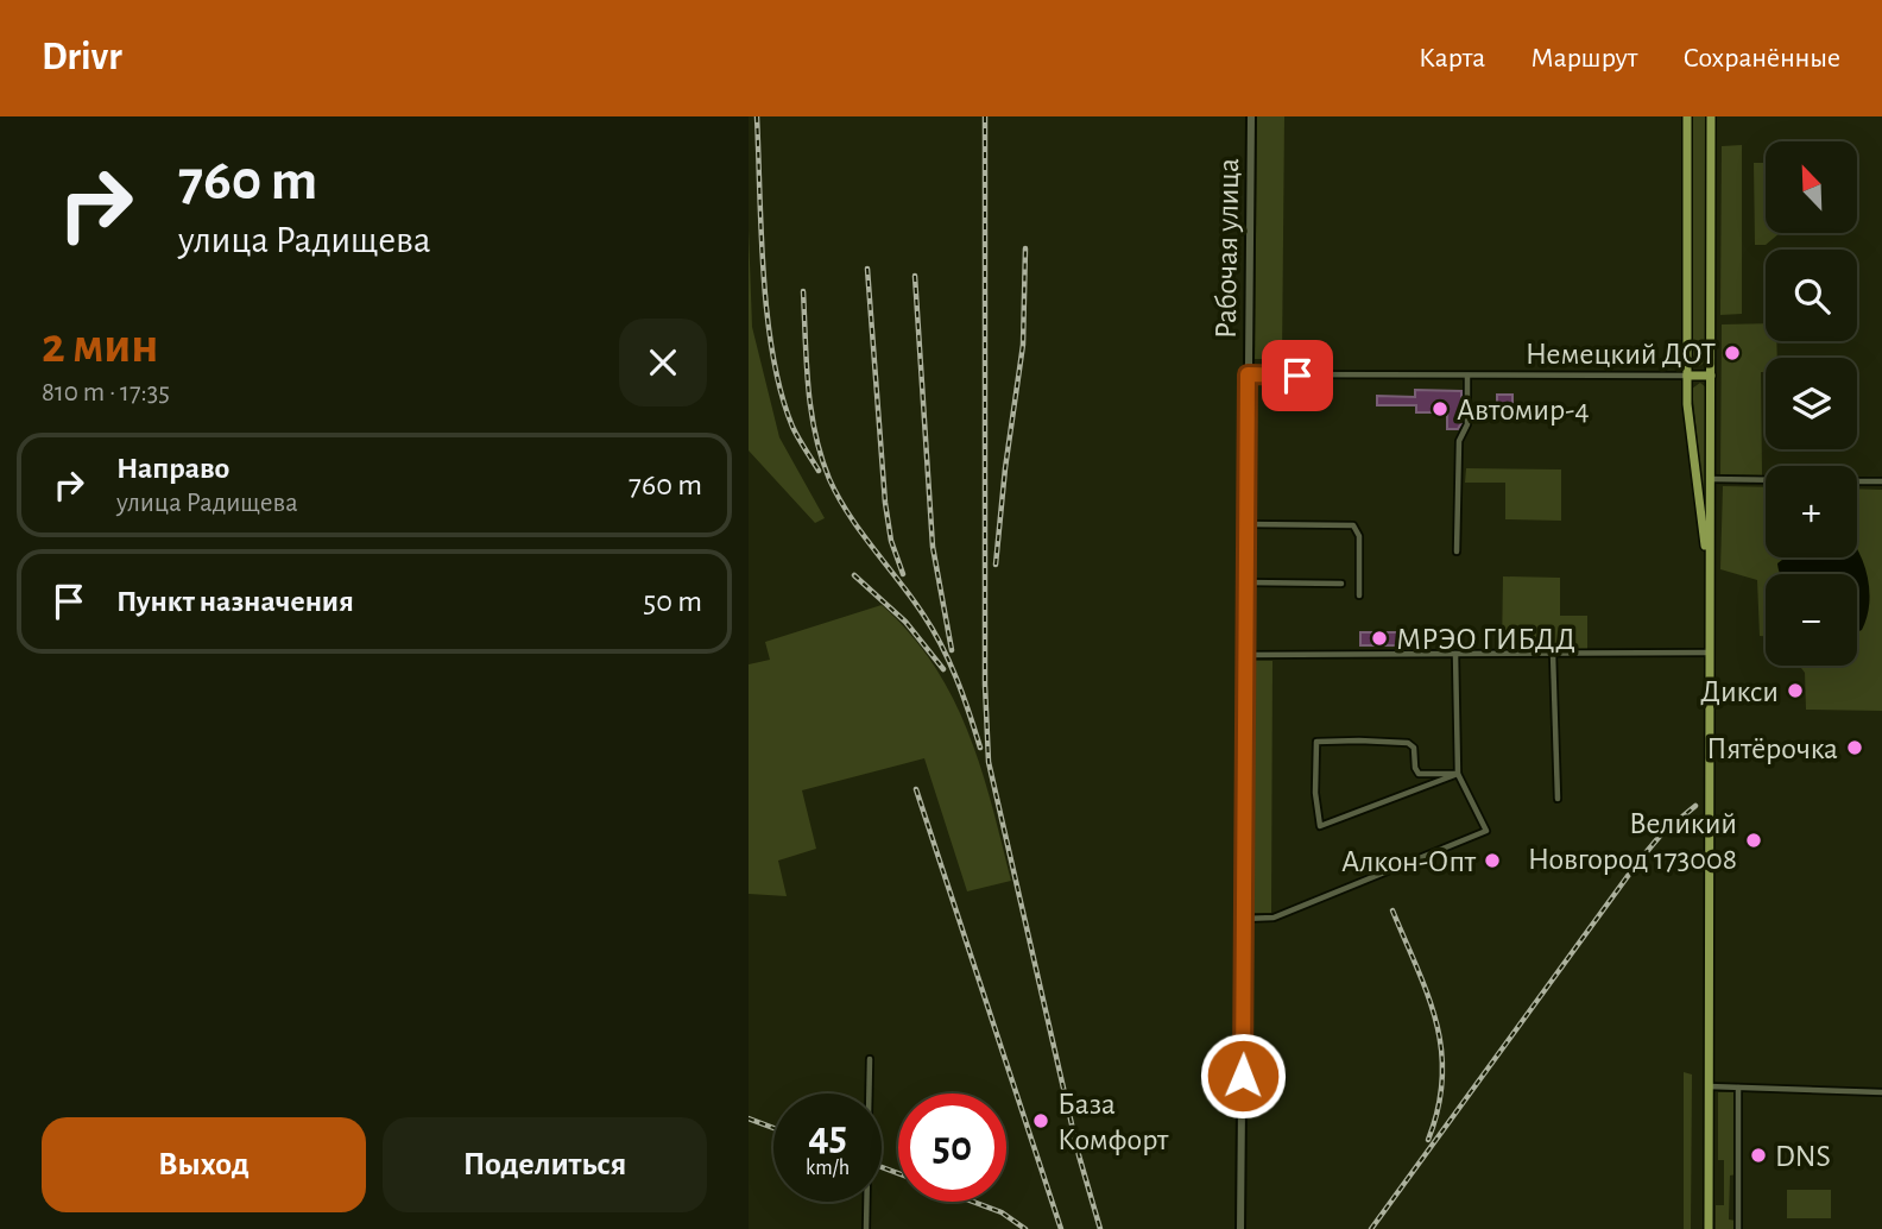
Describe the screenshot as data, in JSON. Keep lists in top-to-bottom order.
{
  "streets": {
    "main road": ["Рабочая улица"]
  },
  "places": [
    "Немецкий ДОТ",
    "Автомир-4",
    "МРЭО ГИБДД",
    "Дикси",
    "Пятёрочка",
    "Великий Новгород 173008",
    "Алкон-Опт",
    "База Комфорт",
    "DNS"
  ],
  "north": "top left",
  "page": {
    "header": "Drivr",
    "nav": ["Карта", "Маршрут", "Сохранённые"],
    "turn": ["760 m", "улица Радищева"],
    "map_buttons": ["+", "−"],
    "heading": ["2 мин", "810 m · 17:35"],
    "list": [
      {
        "name": "Направо",
        "note": "улица Радищева",
        "value": "760 m"
      },
      {
        "name": "Пункт назначения",
        "value": "50 m"
      }
    ],
    "speed": "45 km/h",
    "limit": "50",
    "buttons": ["Выход", "Поделиться"]
  }
}
